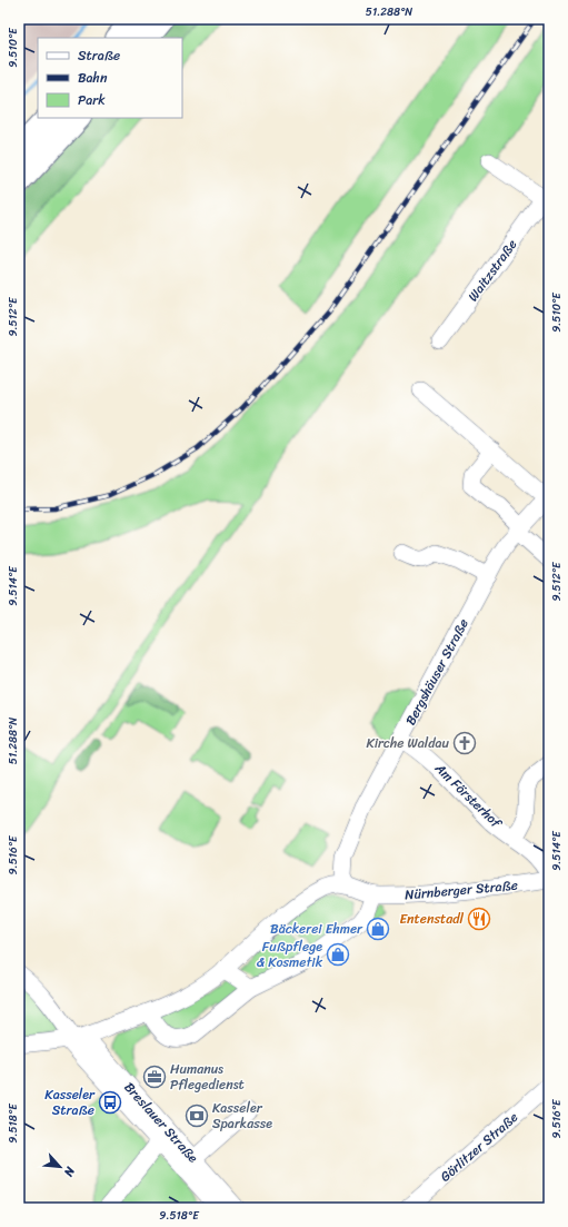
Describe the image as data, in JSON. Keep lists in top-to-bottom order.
{
  "streets": {
    "street": [
      "Waitzstraße",
      "Bergshäuser Straße",
      "Am Försterhof",
      "Nürnberger Straße",
      "Breslauer Straße",
      "Görlitzer Straße"
    ]
  },
  "crossings": [
    ["Bergshäuser Straße", "Am Försterhof"],
    ["Bergshäuser Straße", "Nürnberger Straße"]
  ],
  "places": {
    "church": ["Kirche Waldau"],
    "restaurant": ["Entenstadl"],
    "shop": ["Bäckerei Ehmer", "Fußpflege & Kosmetik"],
    "office": ["Humanus Pflegedienst"],
    "bus stop": ["Kasseler Straße"],
    "bank": ["Kasseler Sparkasse"]
  },
  "legend": ["Straße", "Bahn", "Park"],
  "north": "bottom right",
  "coordinates": [
    "51.288°N",
    "9.510°E",
    "9.512°E",
    "9.514°E",
    "9.516°E",
    "9.518°E"
  ]
}
